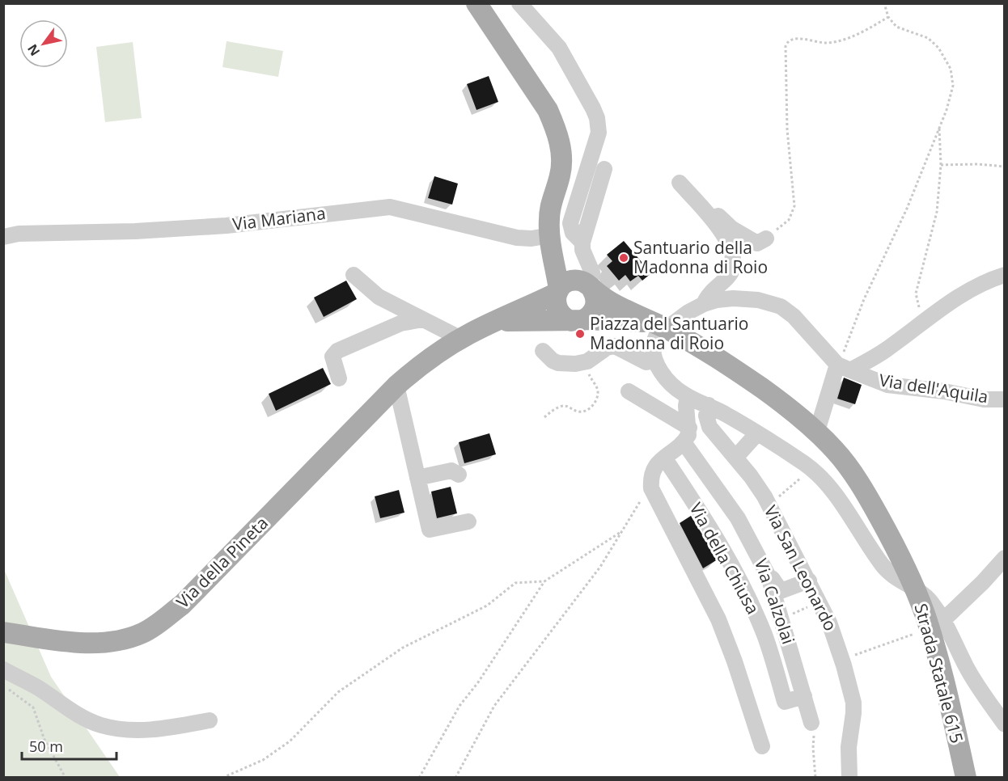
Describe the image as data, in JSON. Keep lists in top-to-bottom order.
{
  "streets": {
    "main road": ["Via della Pineta", "Strada Statale 615"],
    "street": [
      "Via Mariana",
      "Via dell'Aquila",
      "Via della Chiusa",
      "Via San Leonardo",
      "Via Calzolai"
    ]
  },
  "crossings": [
    ["Via dell'Aquila", "Strada Statale 615"],
    ["Via della Chiusa", "Via Calzolai"]
  ],
  "places": ["Santuario della Madonna di Roio", "Piazza del Santuario Madonna di Roio"],
  "scale_bar": "50 m",
  "north": "bottom left"
}
